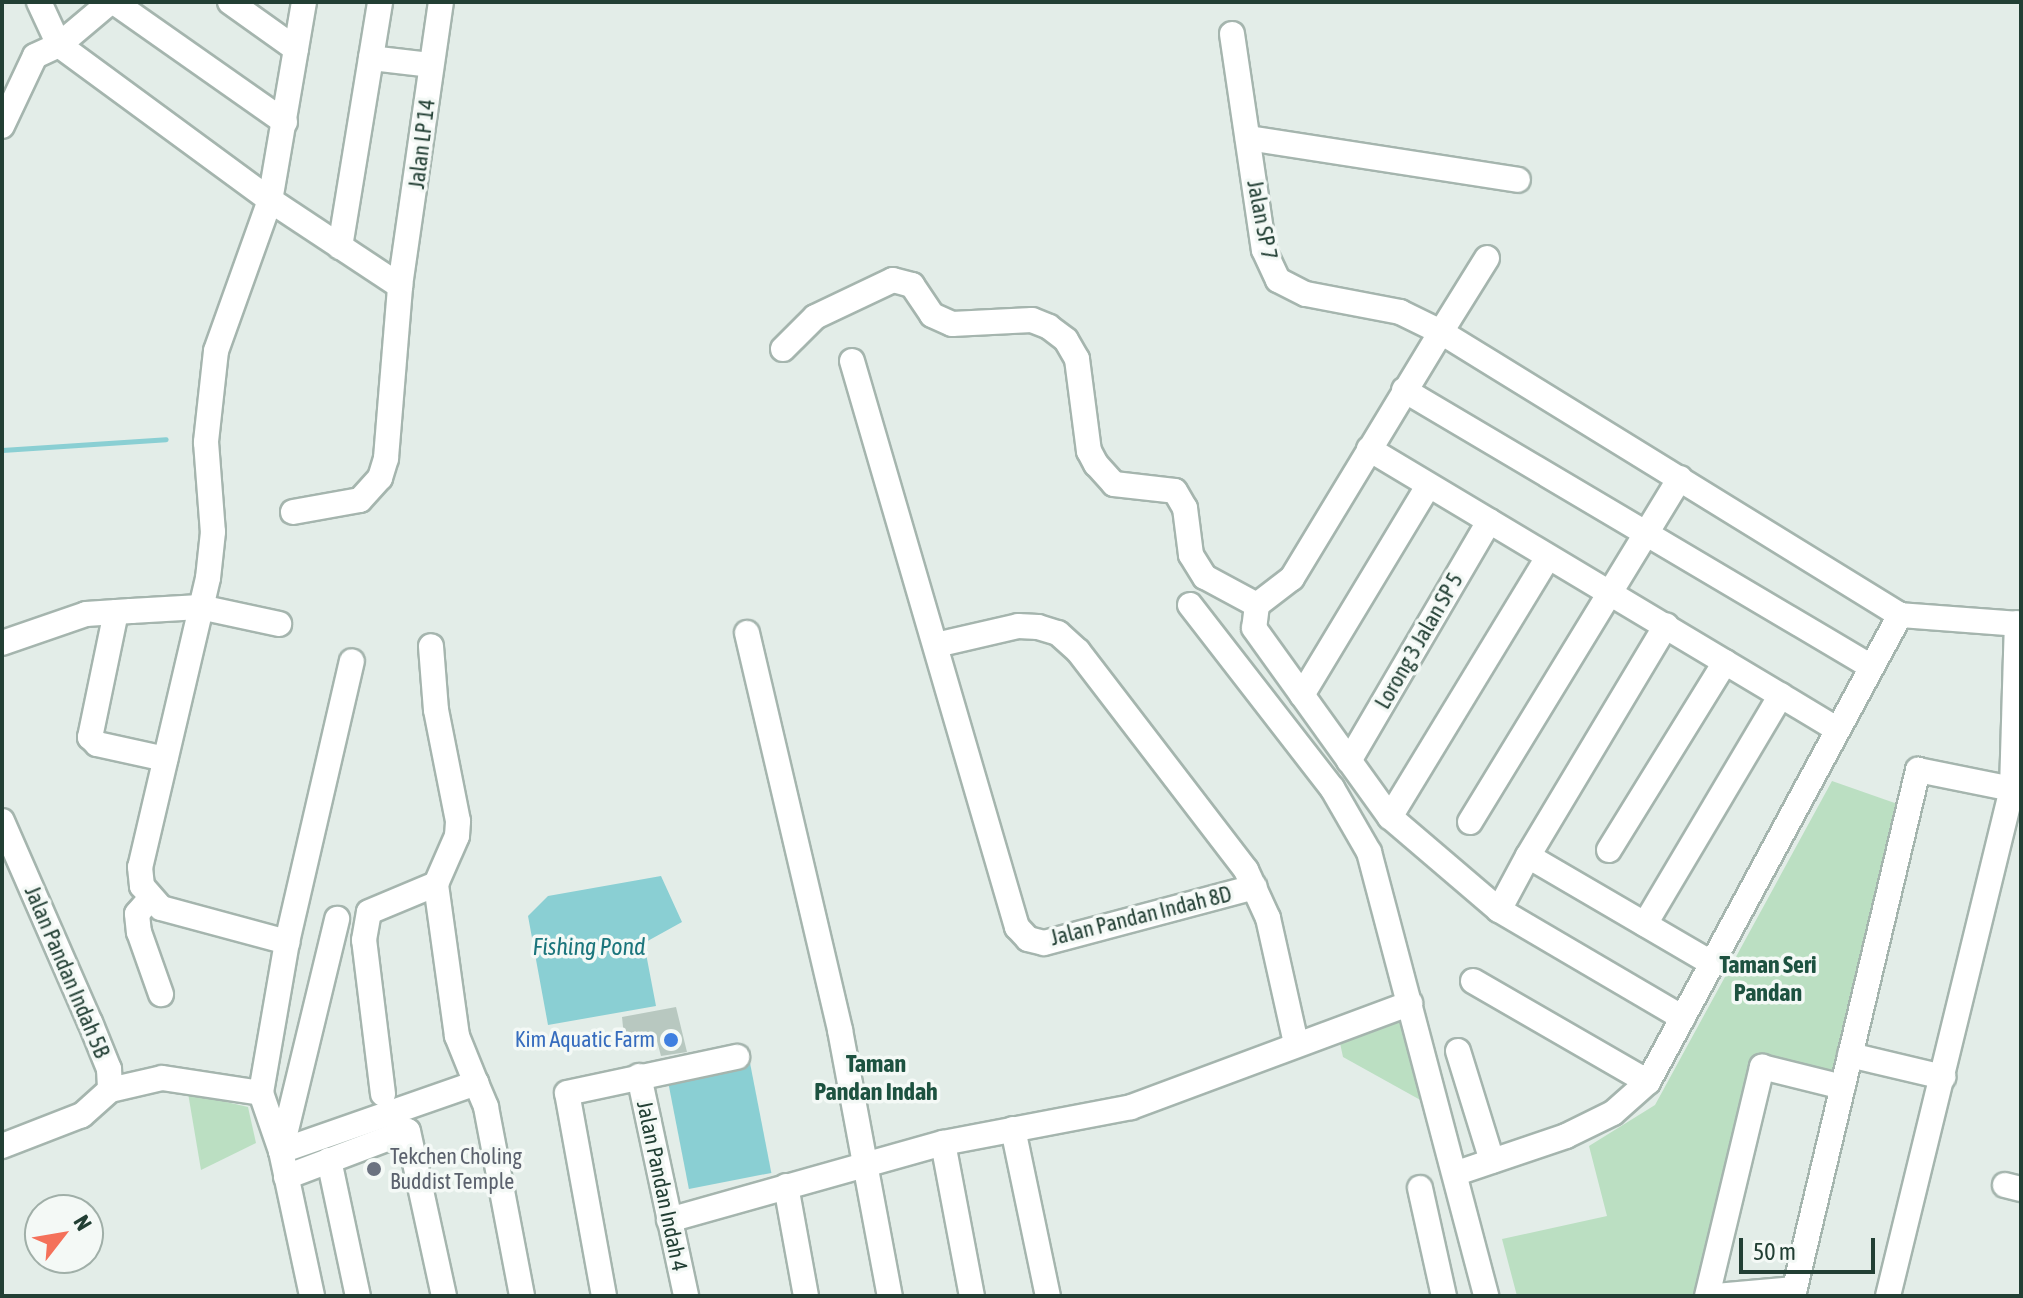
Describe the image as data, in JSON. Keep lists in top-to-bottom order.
{
  "streets": {
    "street": [
      "Jalan LP 14",
      "Jalan SP 7",
      "Lorong 3 Jalan SP 5",
      "Jalan Pandan Indah 8D",
      "Jalan Pandan Indah 5B",
      "Jalan Pandan Indah 4"
    ]
  },
  "districts": ["Taman Seri Pandan", "Taman Pandan Indah"],
  "water": ["Fishing Pond"],
  "places": ["Kim Aquatic Farm", "Tekchen Choling Buddist Temple"],
  "scale_bar": "50 m",
  "north": "top right"
}
